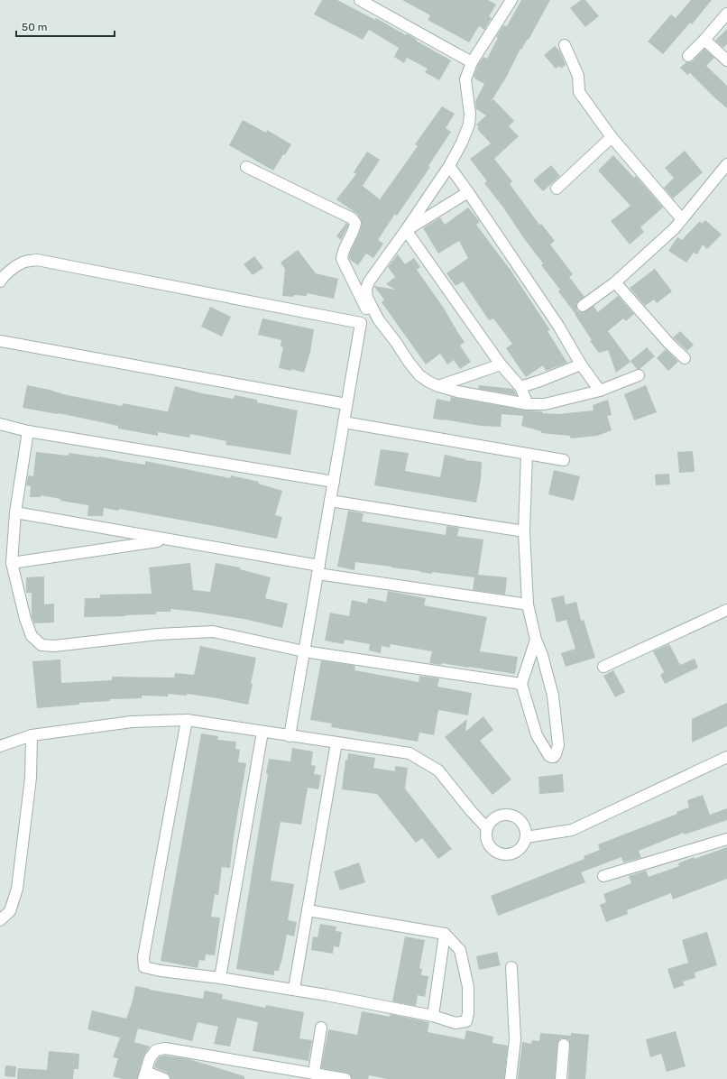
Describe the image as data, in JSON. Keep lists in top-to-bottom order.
{
  "scale_bar": "50 m"
}
